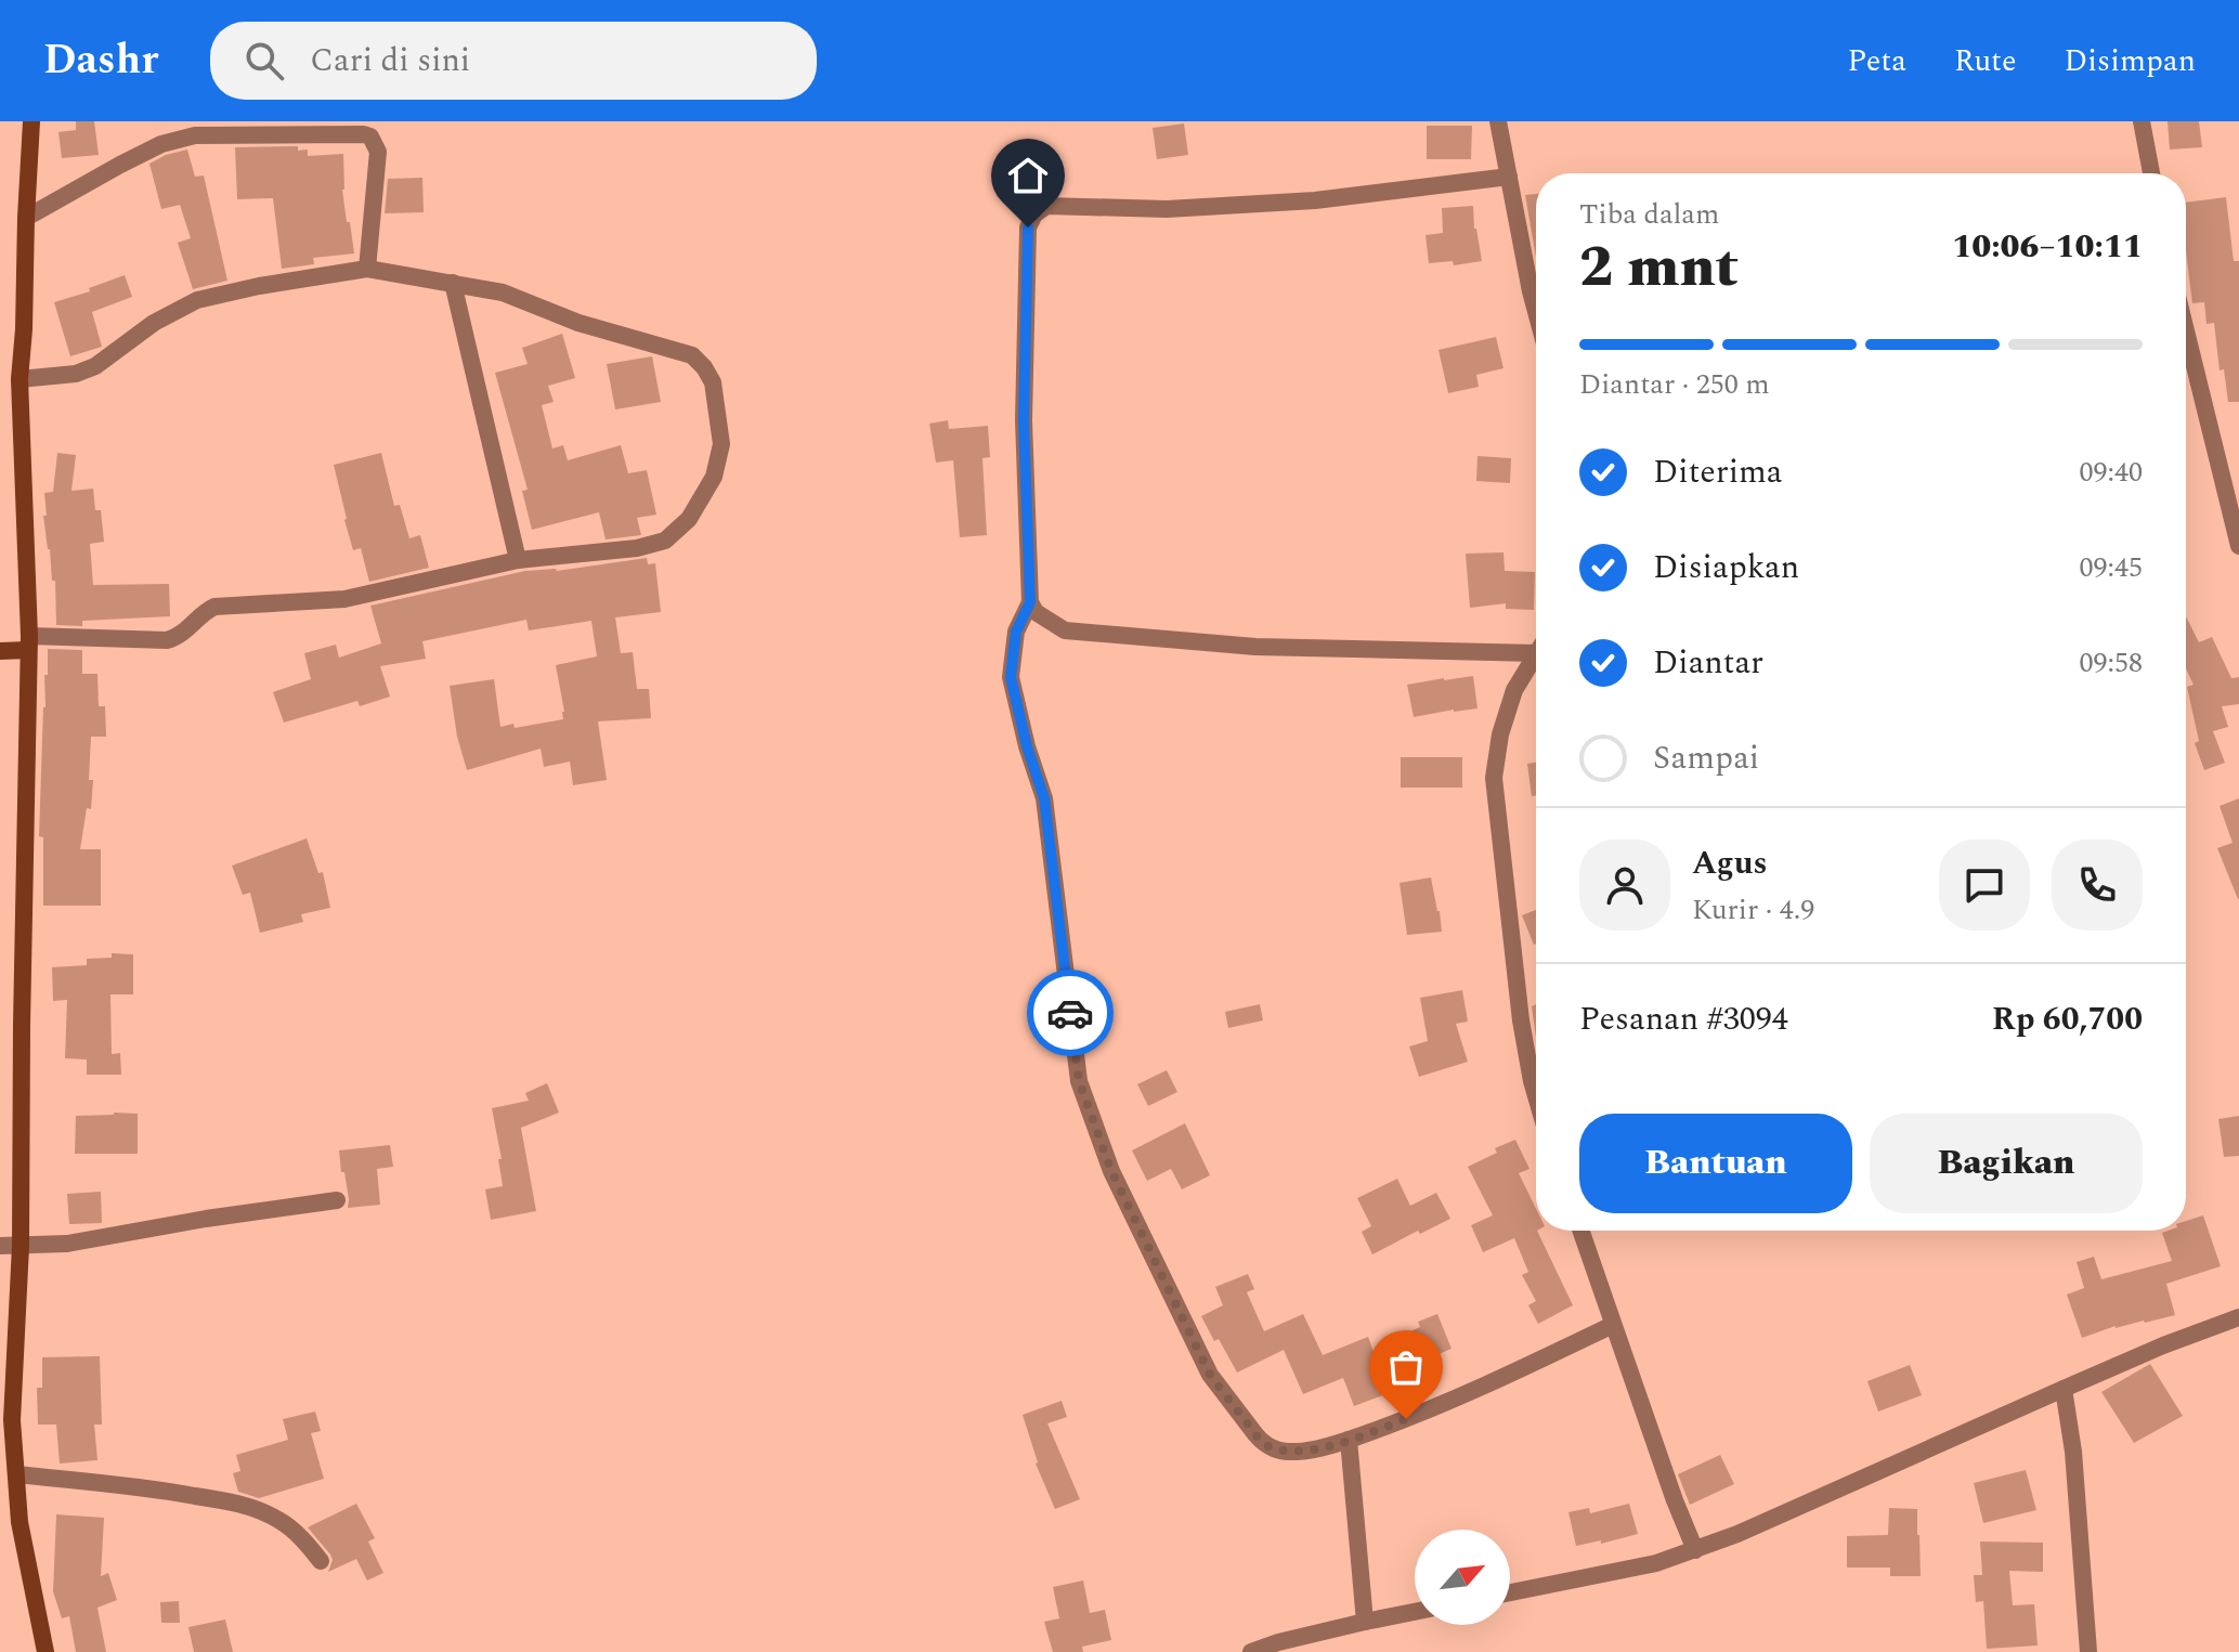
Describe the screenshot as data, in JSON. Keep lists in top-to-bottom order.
{
  "north": "top right",
  "page": {
    "header": "Dashr",
    "search": "Cari di sini",
    "nav": ["Peta", "Rute", "Disimpan"],
    "heading": ["2 mnt", "Tiba dalam", "10:06–10:11"],
    "panel": [
      "Agus",
      "Kurir · 4.9",
      "Pesanan #3094",
      "Rp 60,700"
    ],
    "bar": "Diantar · 250 m",
    "list": [
      ["Diterima", "09:40"],
      ["Disiapkan", "09:45"],
      ["Diantar", "09:58"],
      "Sampai"
    ],
    "buttons": ["Bantuan", "Bagikan"]
  }
}
